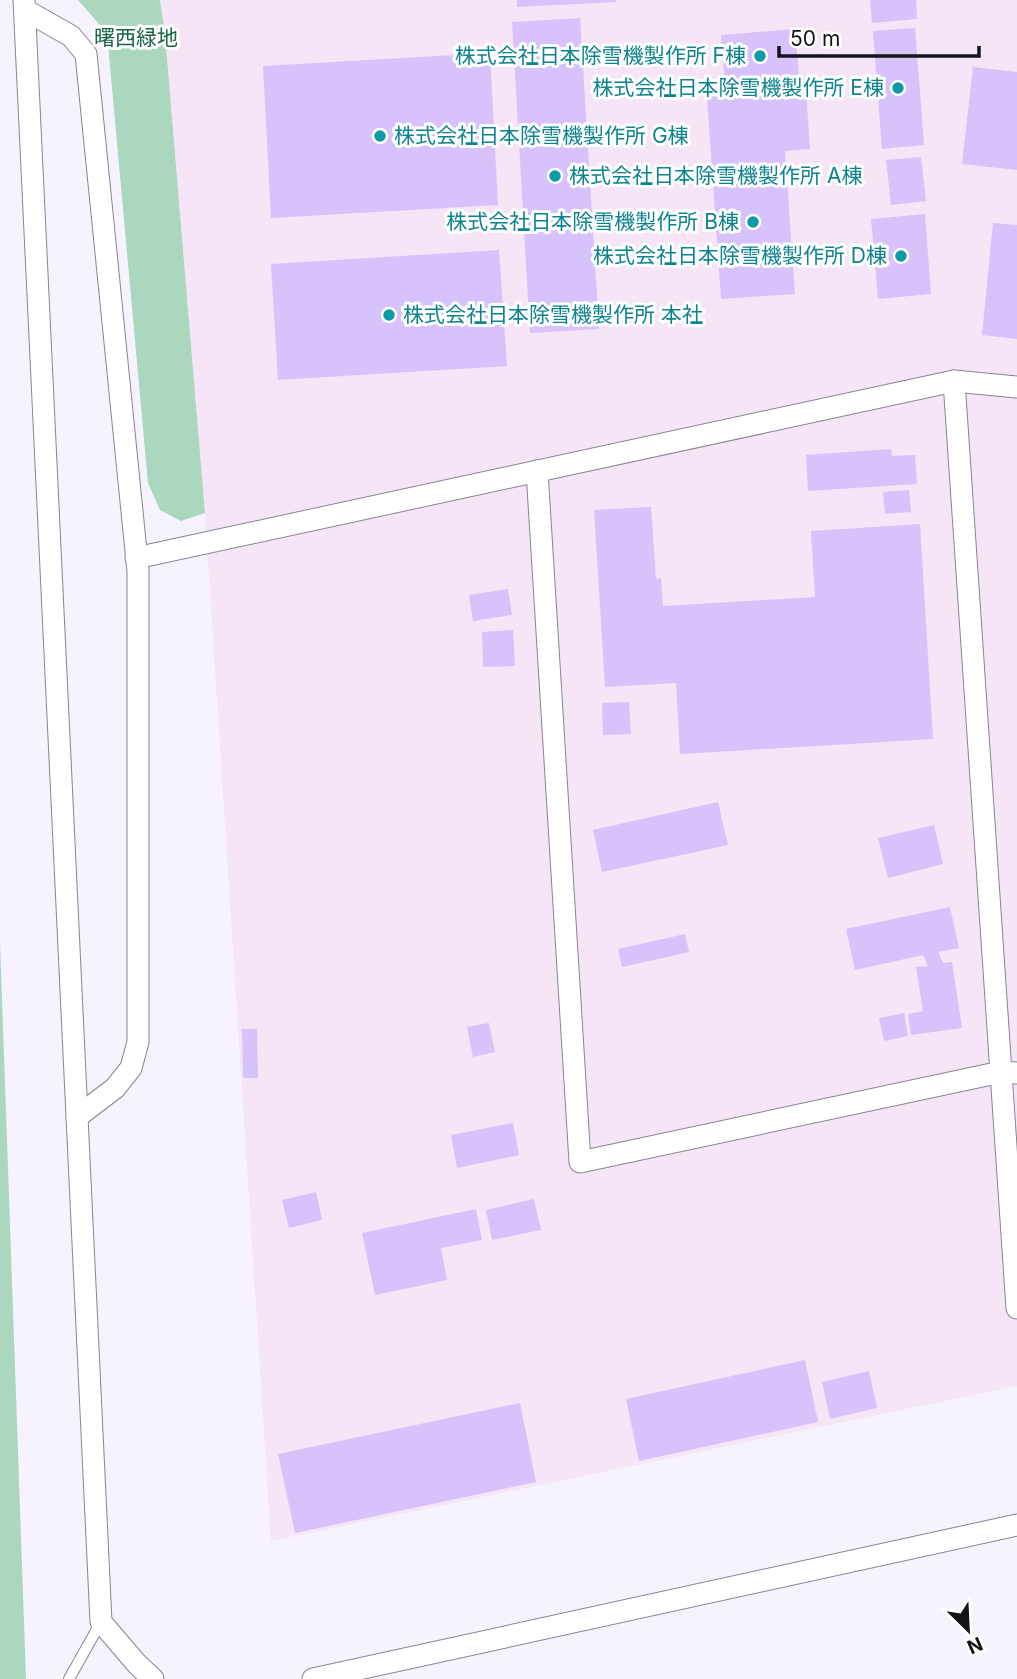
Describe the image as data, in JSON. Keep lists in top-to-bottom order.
{
  "parks": ["曙西緑地"],
  "places": [
    "株式会社日本除雪機製作所 F棟",
    "株式会社日本除雪機製作所 E棟",
    "株式会社日本除雪機製作所 G棟",
    "株式会社日本除雪機製作所 A棟",
    "株式会社日本除雪機製作所 B棟",
    "株式会社日本除雪機製作所 D棟",
    "株式会社日本除雪機製作所 本社"
  ],
  "scale_bar": "50 m",
  "north": "bottom right"
}
